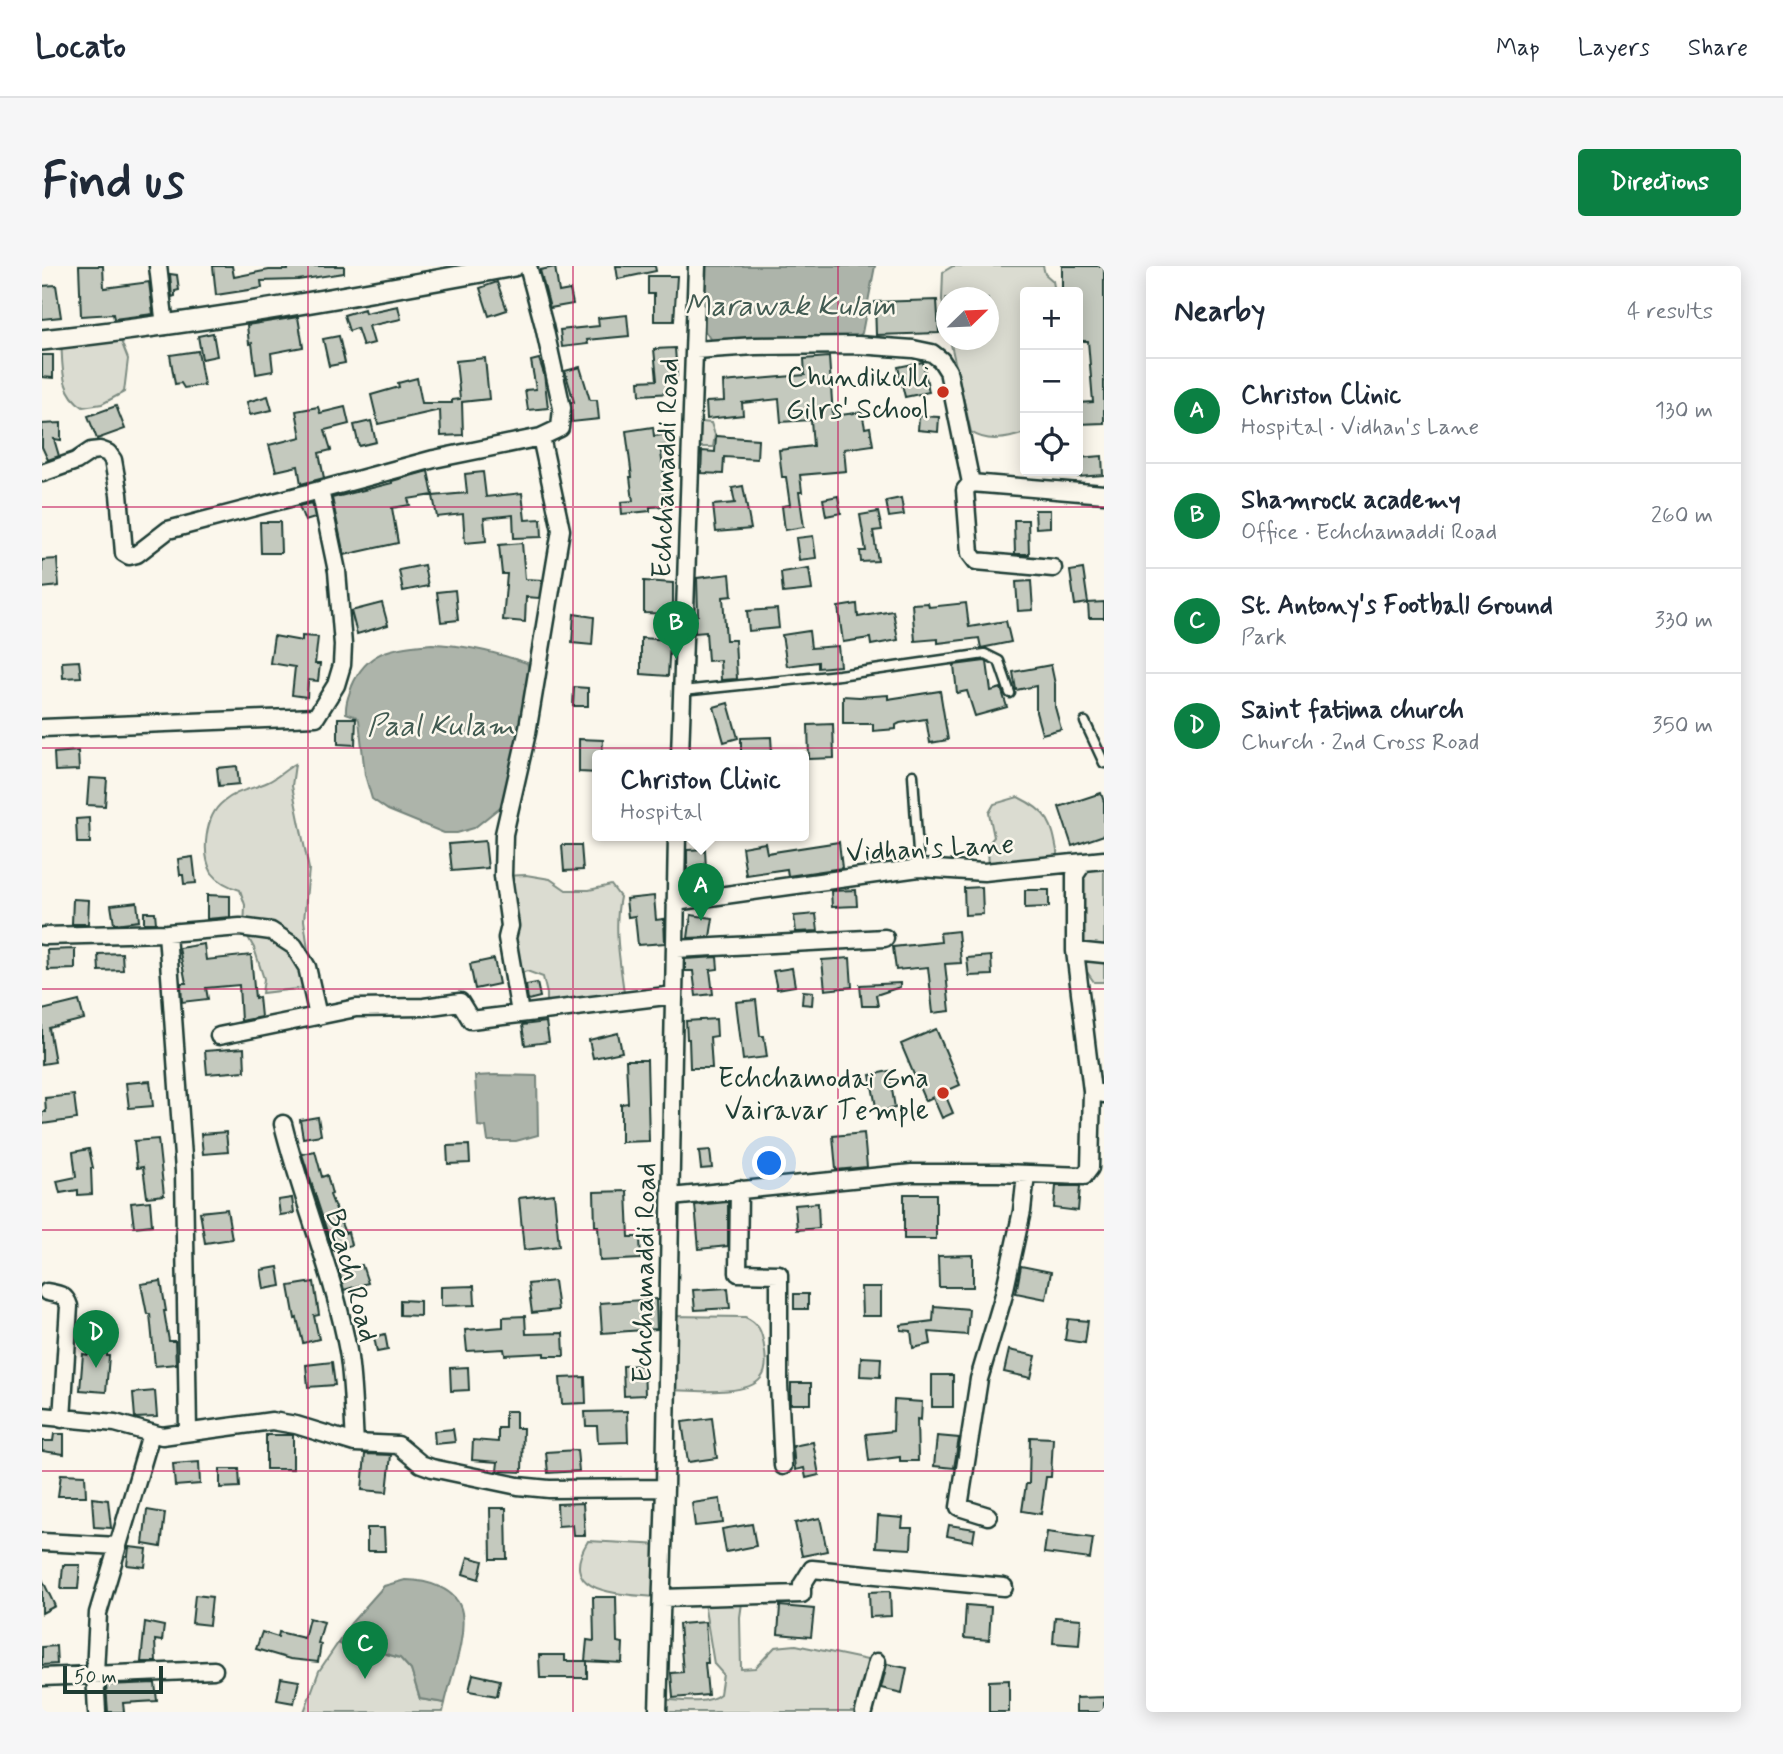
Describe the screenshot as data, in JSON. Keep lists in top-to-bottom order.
{
  "streets": {
    "street": ["Echchamaddi Road", "Vidhan's Lane", "Beach Road"]
  },
  "crossings": [
    ["Echchamaddi Road", "Vidhan's Lane"]
  ],
  "water": ["Marawak Kulam", "Paal Kulam"],
  "places": ["Chundikulli Gilrs' School", "Echchamodai Gna Vairavar Temple"],
  "scale_bar": "50 m",
  "north": "top right",
  "page": {
    "header": "Locato",
    "nav": ["Map", "Layers", "Share"],
    "buttons": "Directions",
    "title": "Find us",
    "heading": ["Nearby", "4 results"],
    "map_buttons": ["+", "−"],
    "list": [
      {
        "mark": "A",
        "name": "Christon Clinic",
        "note": "Hospital · Vidhan's Lane",
        "value": "130 m"
      },
      {
        "mark": "B",
        "name": "Shamrock academy",
        "note": "Office · Echchamaddi Road",
        "value": "260 m"
      },
      {
        "mark": "C",
        "name": "St. Antony's Football Ground",
        "note": "Park",
        "value": "330 m"
      },
      {
        "mark": "D",
        "name": "Saint fatima church",
        "note": "Church · 2nd Cross Road",
        "value": "350 m"
      }
    ],
    "pins": [
      "B",
      "A",
      "D",
      "C"
    ],
    "popup": ["Christon Clinic", "Hospital"],
    "scale": "50 m"
  }
}
